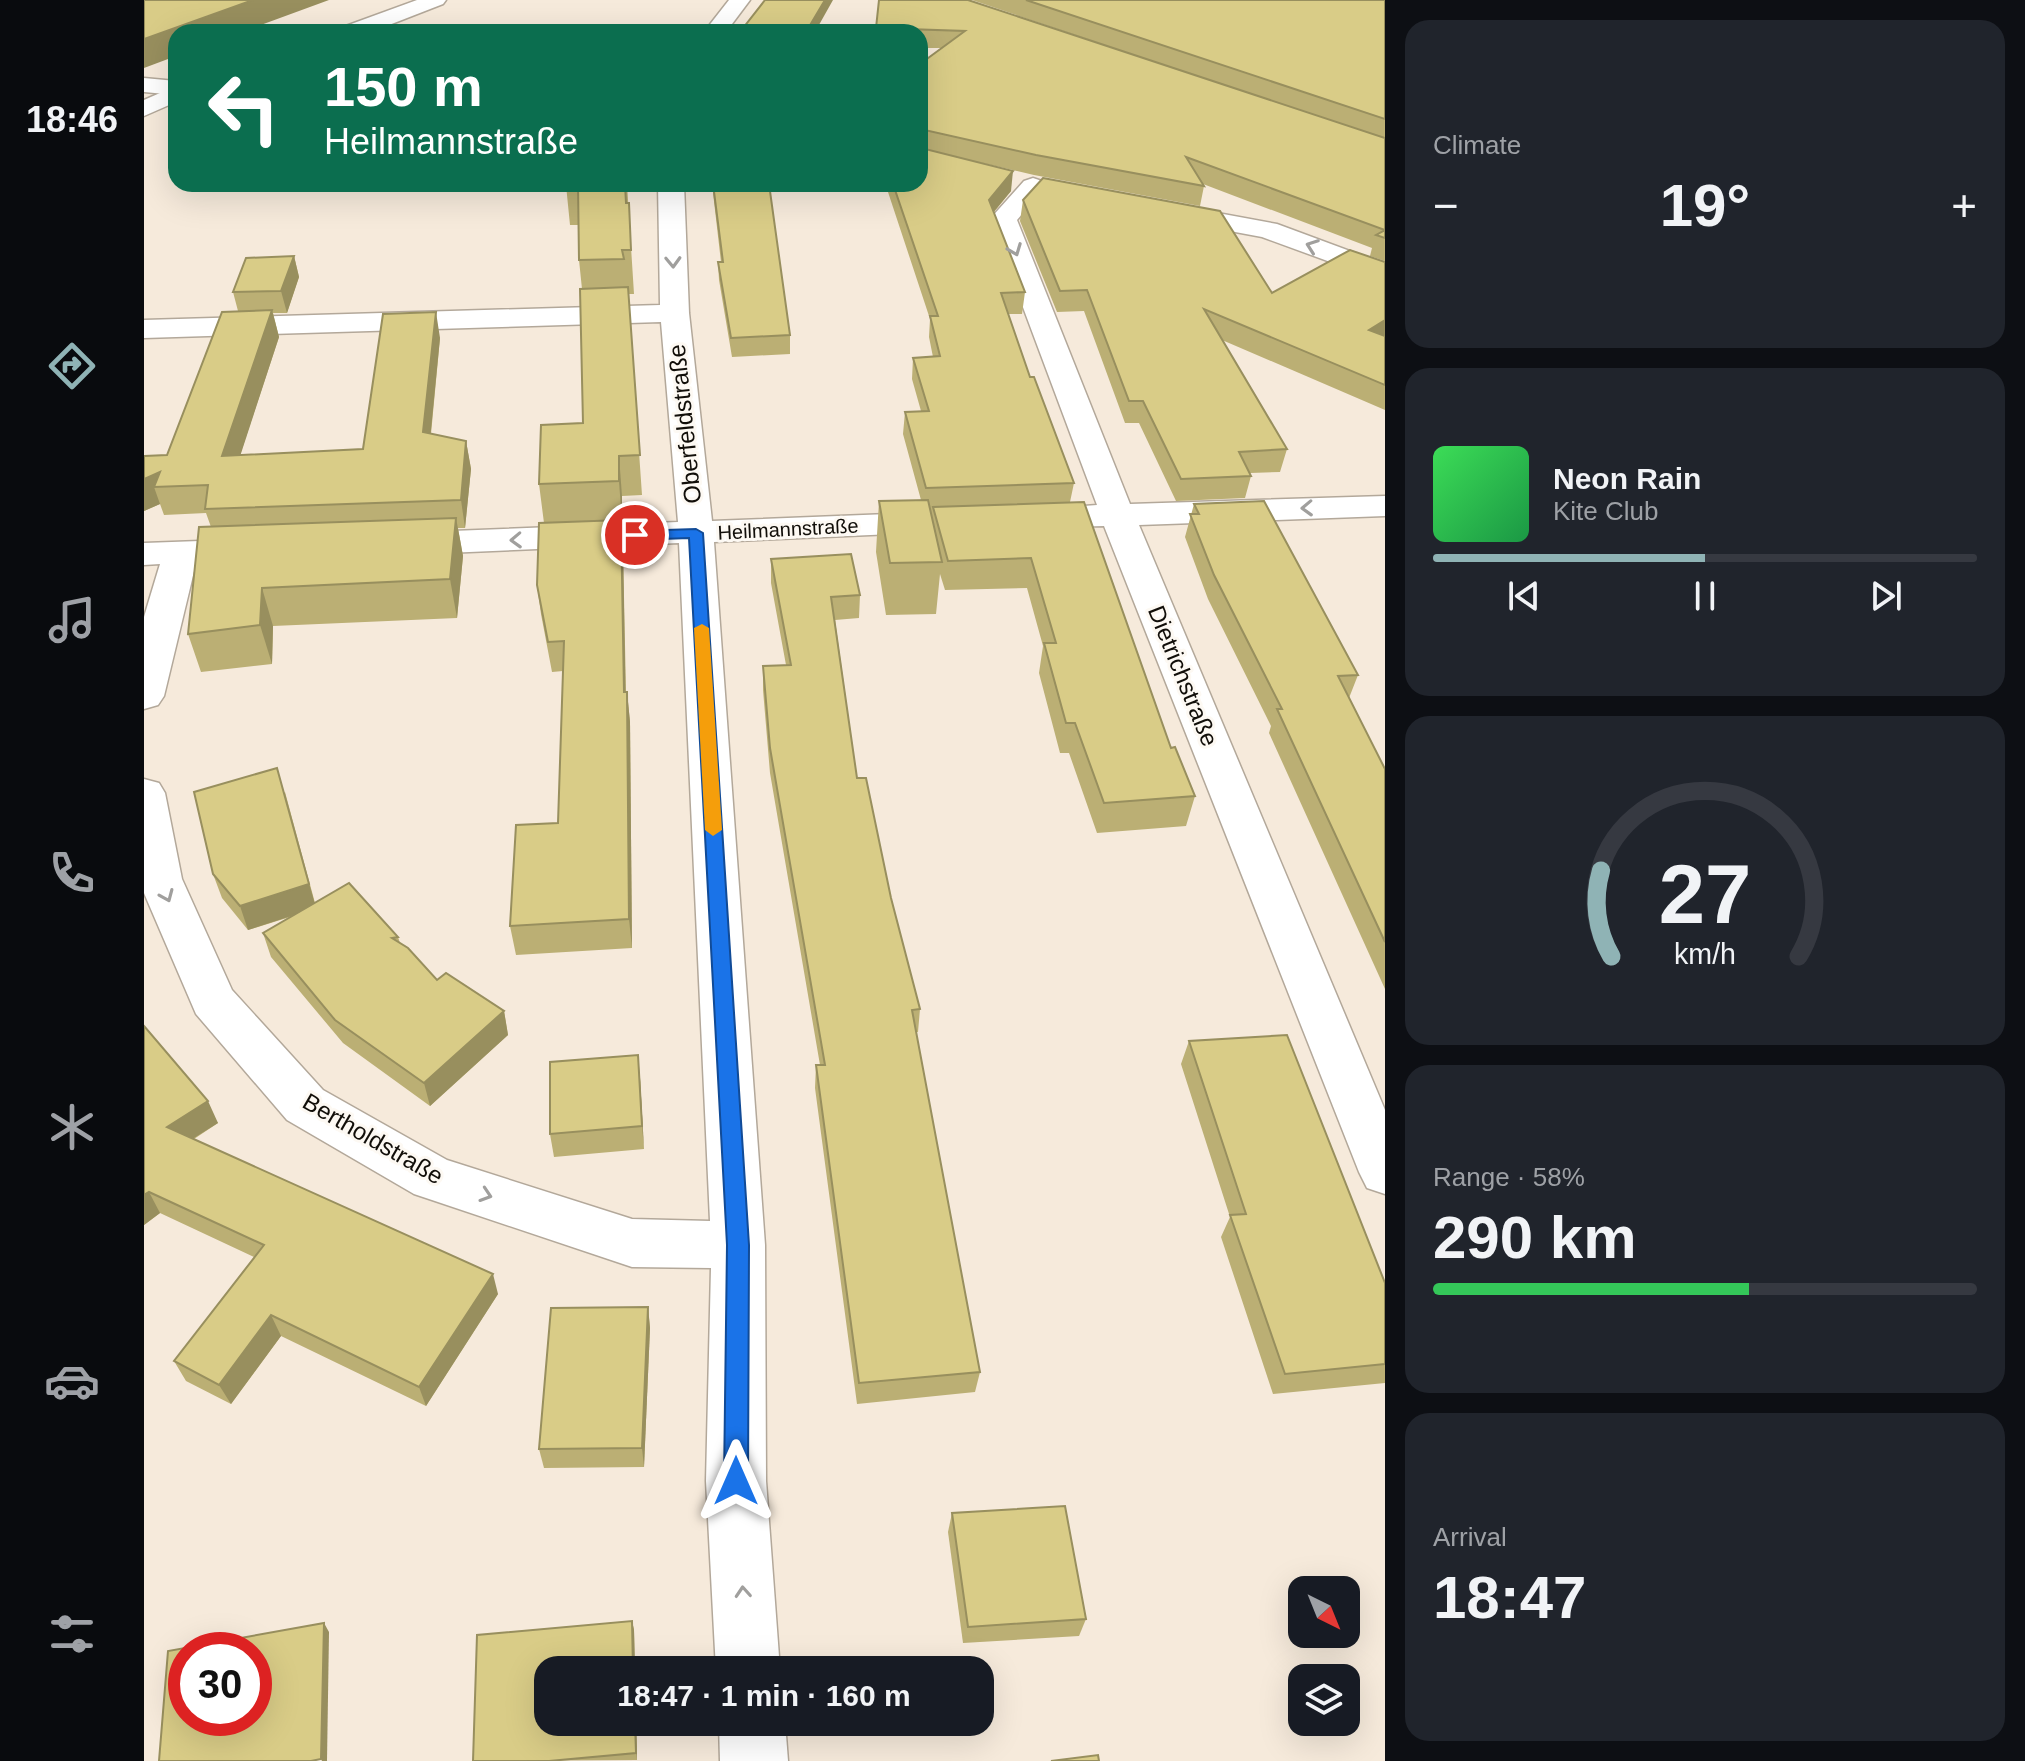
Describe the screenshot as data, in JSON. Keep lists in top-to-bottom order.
{
  "streets": {
    "street": [
      "Oberfeldstraße",
      "Heilmannstraße",
      "Dietrichstraße",
      "Bertholdstraße"
    ]
  },
  "crossings": [
    ["Oberfeldstraße", "Heilmannstraße"],
    ["Oberfeldstraße", "Bertholdstraße"],
    ["Heilmannstraße", "Dietrichstraße"]
  ],
  "one_way": ["Bertholdstraße"],
  "north": "bottom right",
  "page": {
    "tabs": "18:46",
    "tile": [
      "Climate",
      ["Range · 58%", "290 km"],
      ["Arrival", "18:47"]
    ],
    "turn": ["150 m", "Heilmannstraße"],
    "heat": ["−", "19°", "+"],
    "song": ["Neon Rain", "Kite Club"],
    "limit": "30",
    "trip": "18:47 · 1 min · 160 m",
    "gauge": ["27", "km/h"]
  }
}
